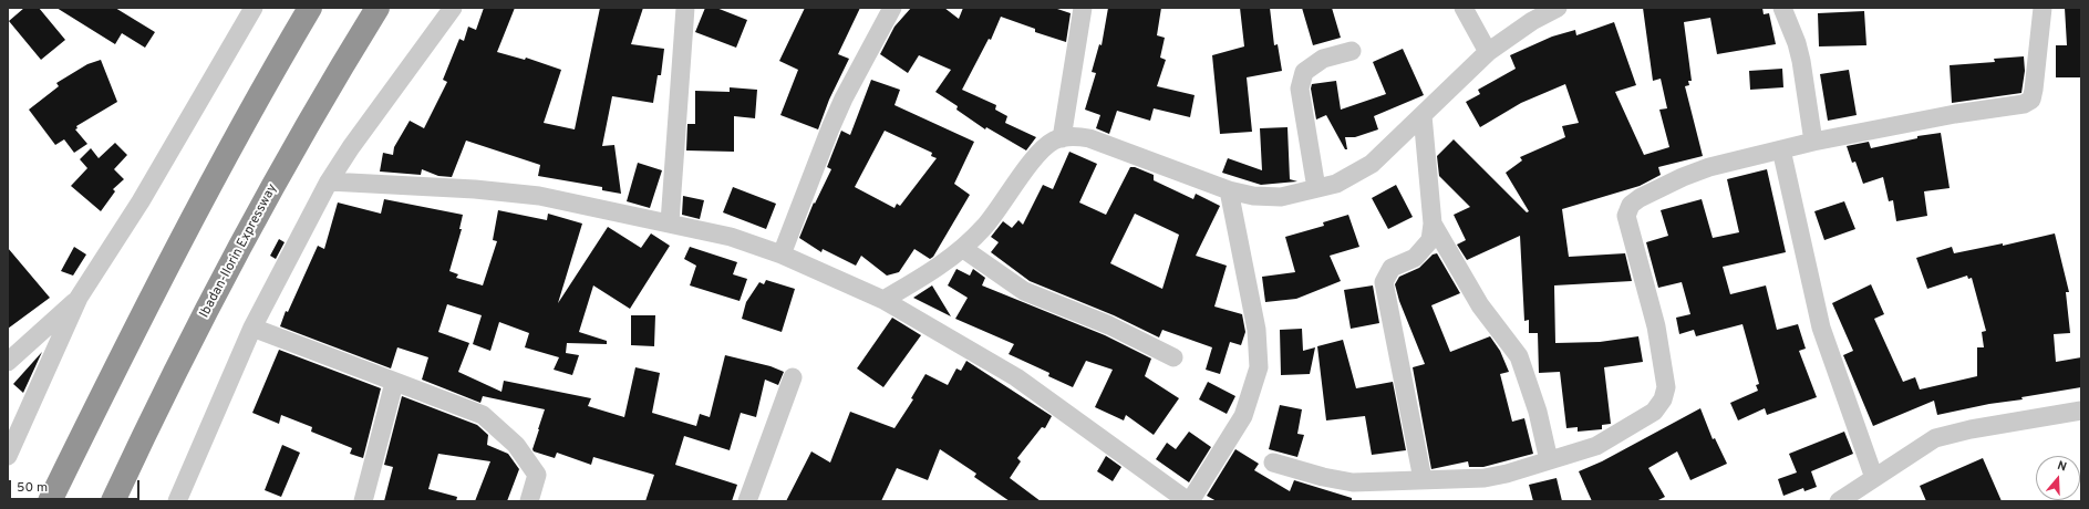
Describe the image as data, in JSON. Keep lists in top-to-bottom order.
{
  "streets": {
    "highway": ["Ibadan-Ilorin Expressway"]
  },
  "scale_bar": "50 m",
  "north": "top"
}
